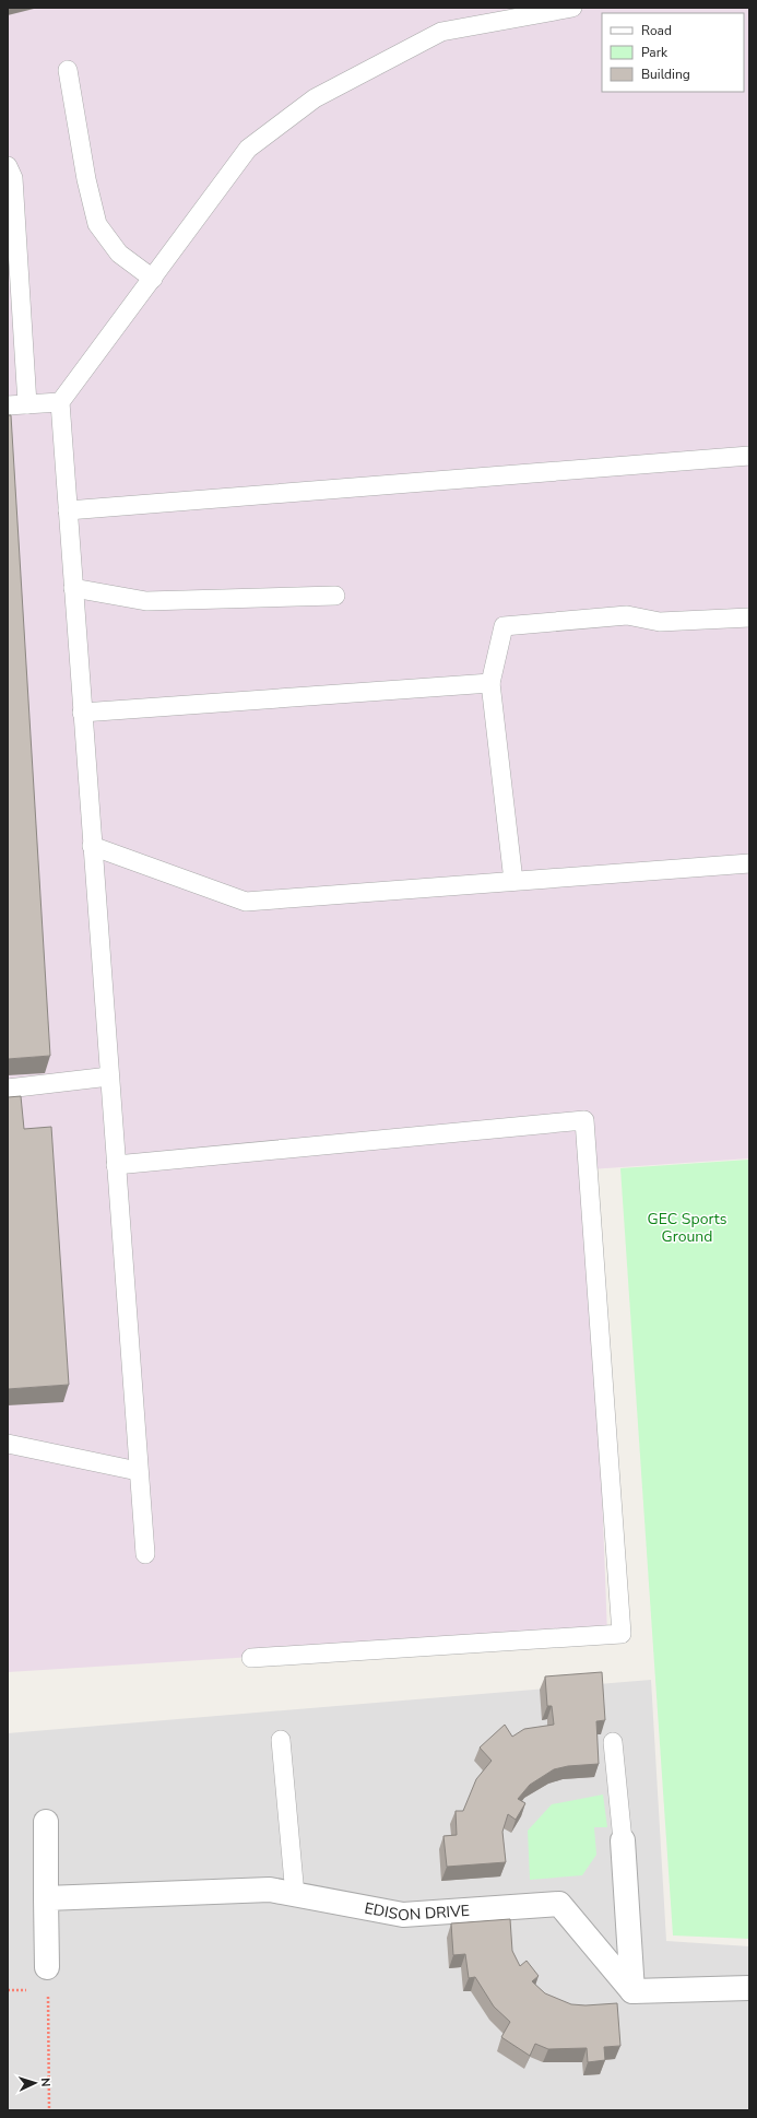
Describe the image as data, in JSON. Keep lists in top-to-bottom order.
{
  "streets": {
    "street": ["EDISON DRIVE"]
  },
  "parks": ["GEC Sports Ground"],
  "legend": ["Road", "Park", "Building"],
  "north": "right"
}
